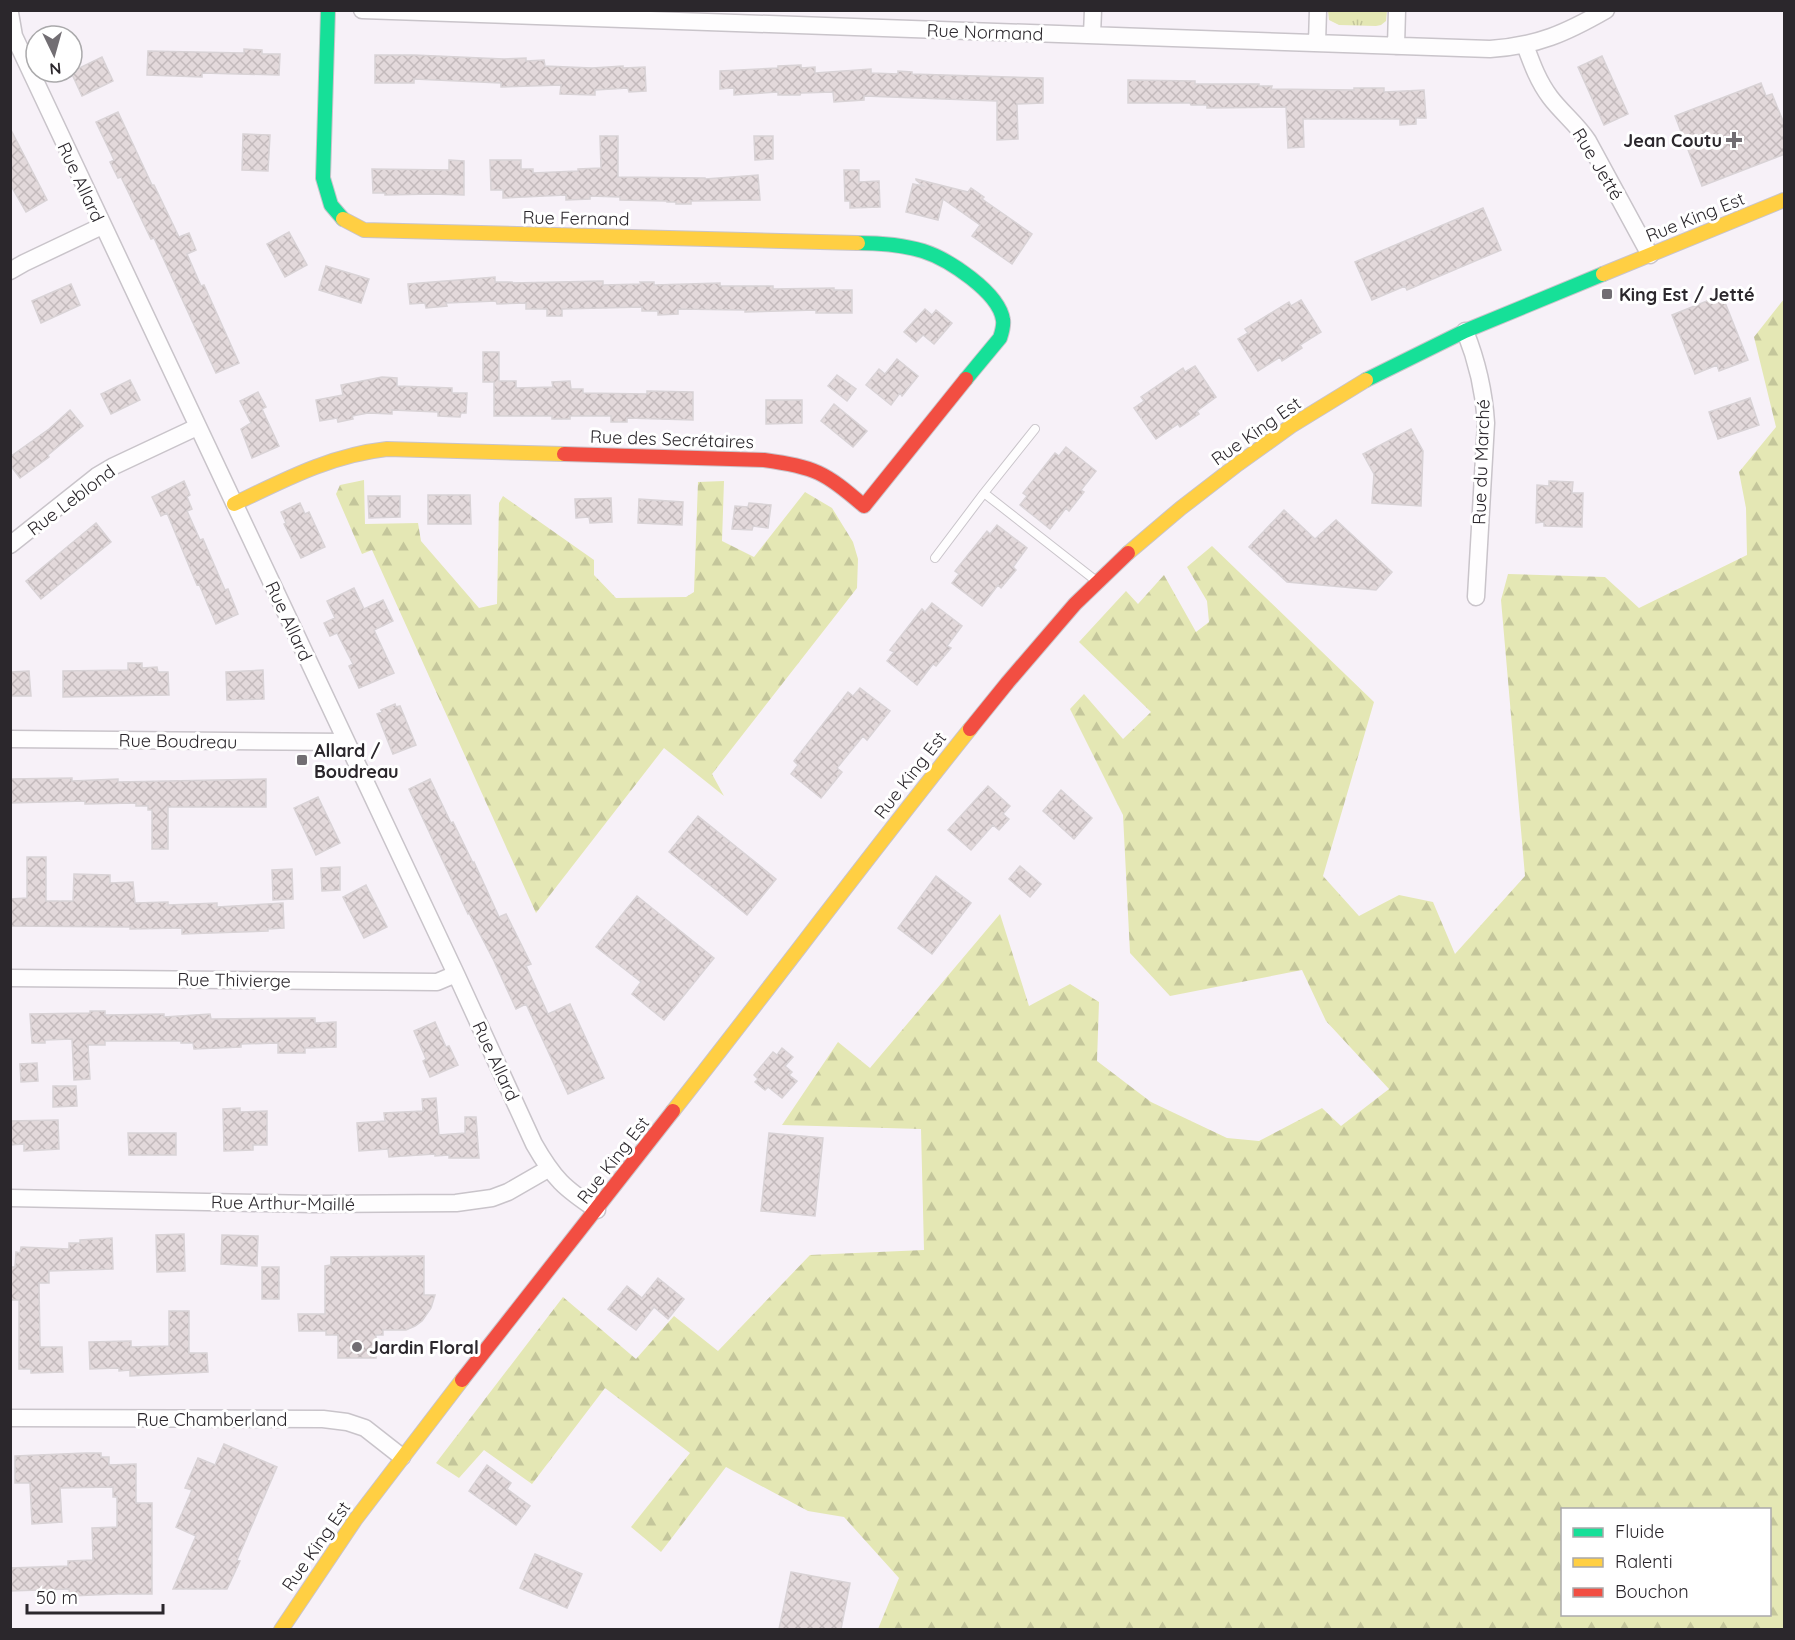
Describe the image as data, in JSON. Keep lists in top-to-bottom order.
{
  "streets": {
    "main road": ["Rue King Est", "Rue Fernand", "Rue des Secrétaires"],
    "street": [
      "Rue Normand",
      "Rue Jetté",
      "Rue Allard",
      "Rue du Marché",
      "Rue Leblond",
      "Rue Boudreau",
      "Rue Thivierge",
      "Rue Arthur-Maillé",
      "Rue Chamberland"
    ]
  },
  "crossings": [
    ["Rue Normand", "Rue Jetté"],
    ["Rue Jetté", "Rue King Est"],
    ["Rue Allard", "Rue King Est"],
    ["Rue Allard", "Rue des Secrétaires"],
    ["Rue Allard", "Rue Leblond"],
    ["Rue Allard", "Rue Boudreau"],
    ["Rue Allard", "Rue Thivierge"],
    ["Rue Allard", "Rue Arthur-Maillé"],
    ["Rue King Est", "Rue du Marché"],
    ["Rue King Est", "Rue Chamberland"],
    ["Rue Fernand", "Rue des Secrétaires"]
  ],
  "places": {
    "health": ["Jean Coutu"],
    "transit": ["King Est / Jetté", "Allard / Boudreau"],
    "other": ["Jardin Floral"]
  },
  "legend": ["Fluide", "Ralenti", "Bouchon"],
  "scale_bar": "50 m",
  "north": "bottom"
}
